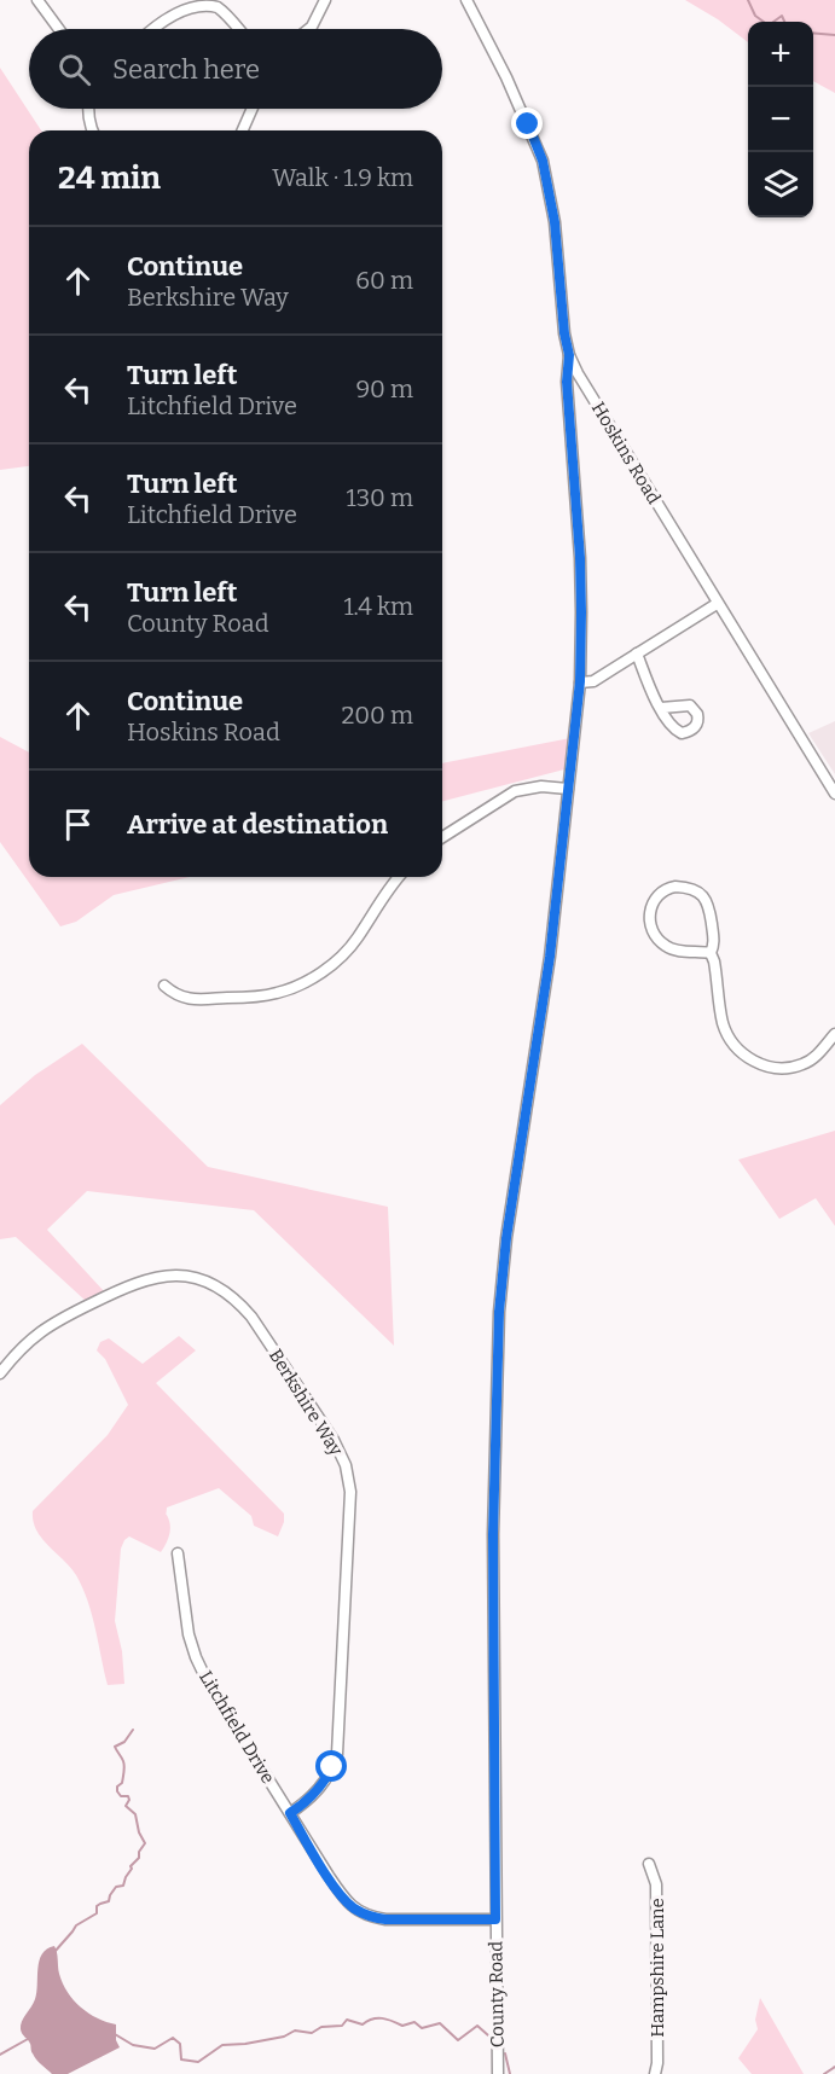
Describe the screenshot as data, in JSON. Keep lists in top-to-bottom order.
{
  "streets": {
    "street": [
      "Hoskins Road",
      "Berkshire Way",
      "Litchfield Drive",
      "Hampshire Lane",
      "County Road"
    ]
  },
  "crossings": [
    ["Hoskins Road", "County Road"],
    ["Berkshire Way", "Litchfield Drive"],
    ["Litchfield Drive", "County Road"]
  ],
  "page": {
    "map_buttons": ["+", "−"],
    "search": "Search here",
    "heading": ["24 min", "Walk · 1.9 km"],
    "list": [
      ["Continue", "Berkshire Way", "60 m"],
      ["Turn left", "Litchfield Drive", "90 m"],
      ["Turn left", "Litchfield Drive", "130 m"],
      ["Turn left", "County Road", "1.4 km"],
      ["Continue", "Hoskins Road", "200 m"],
      "Arrive at destination"
    ]
  }
}
